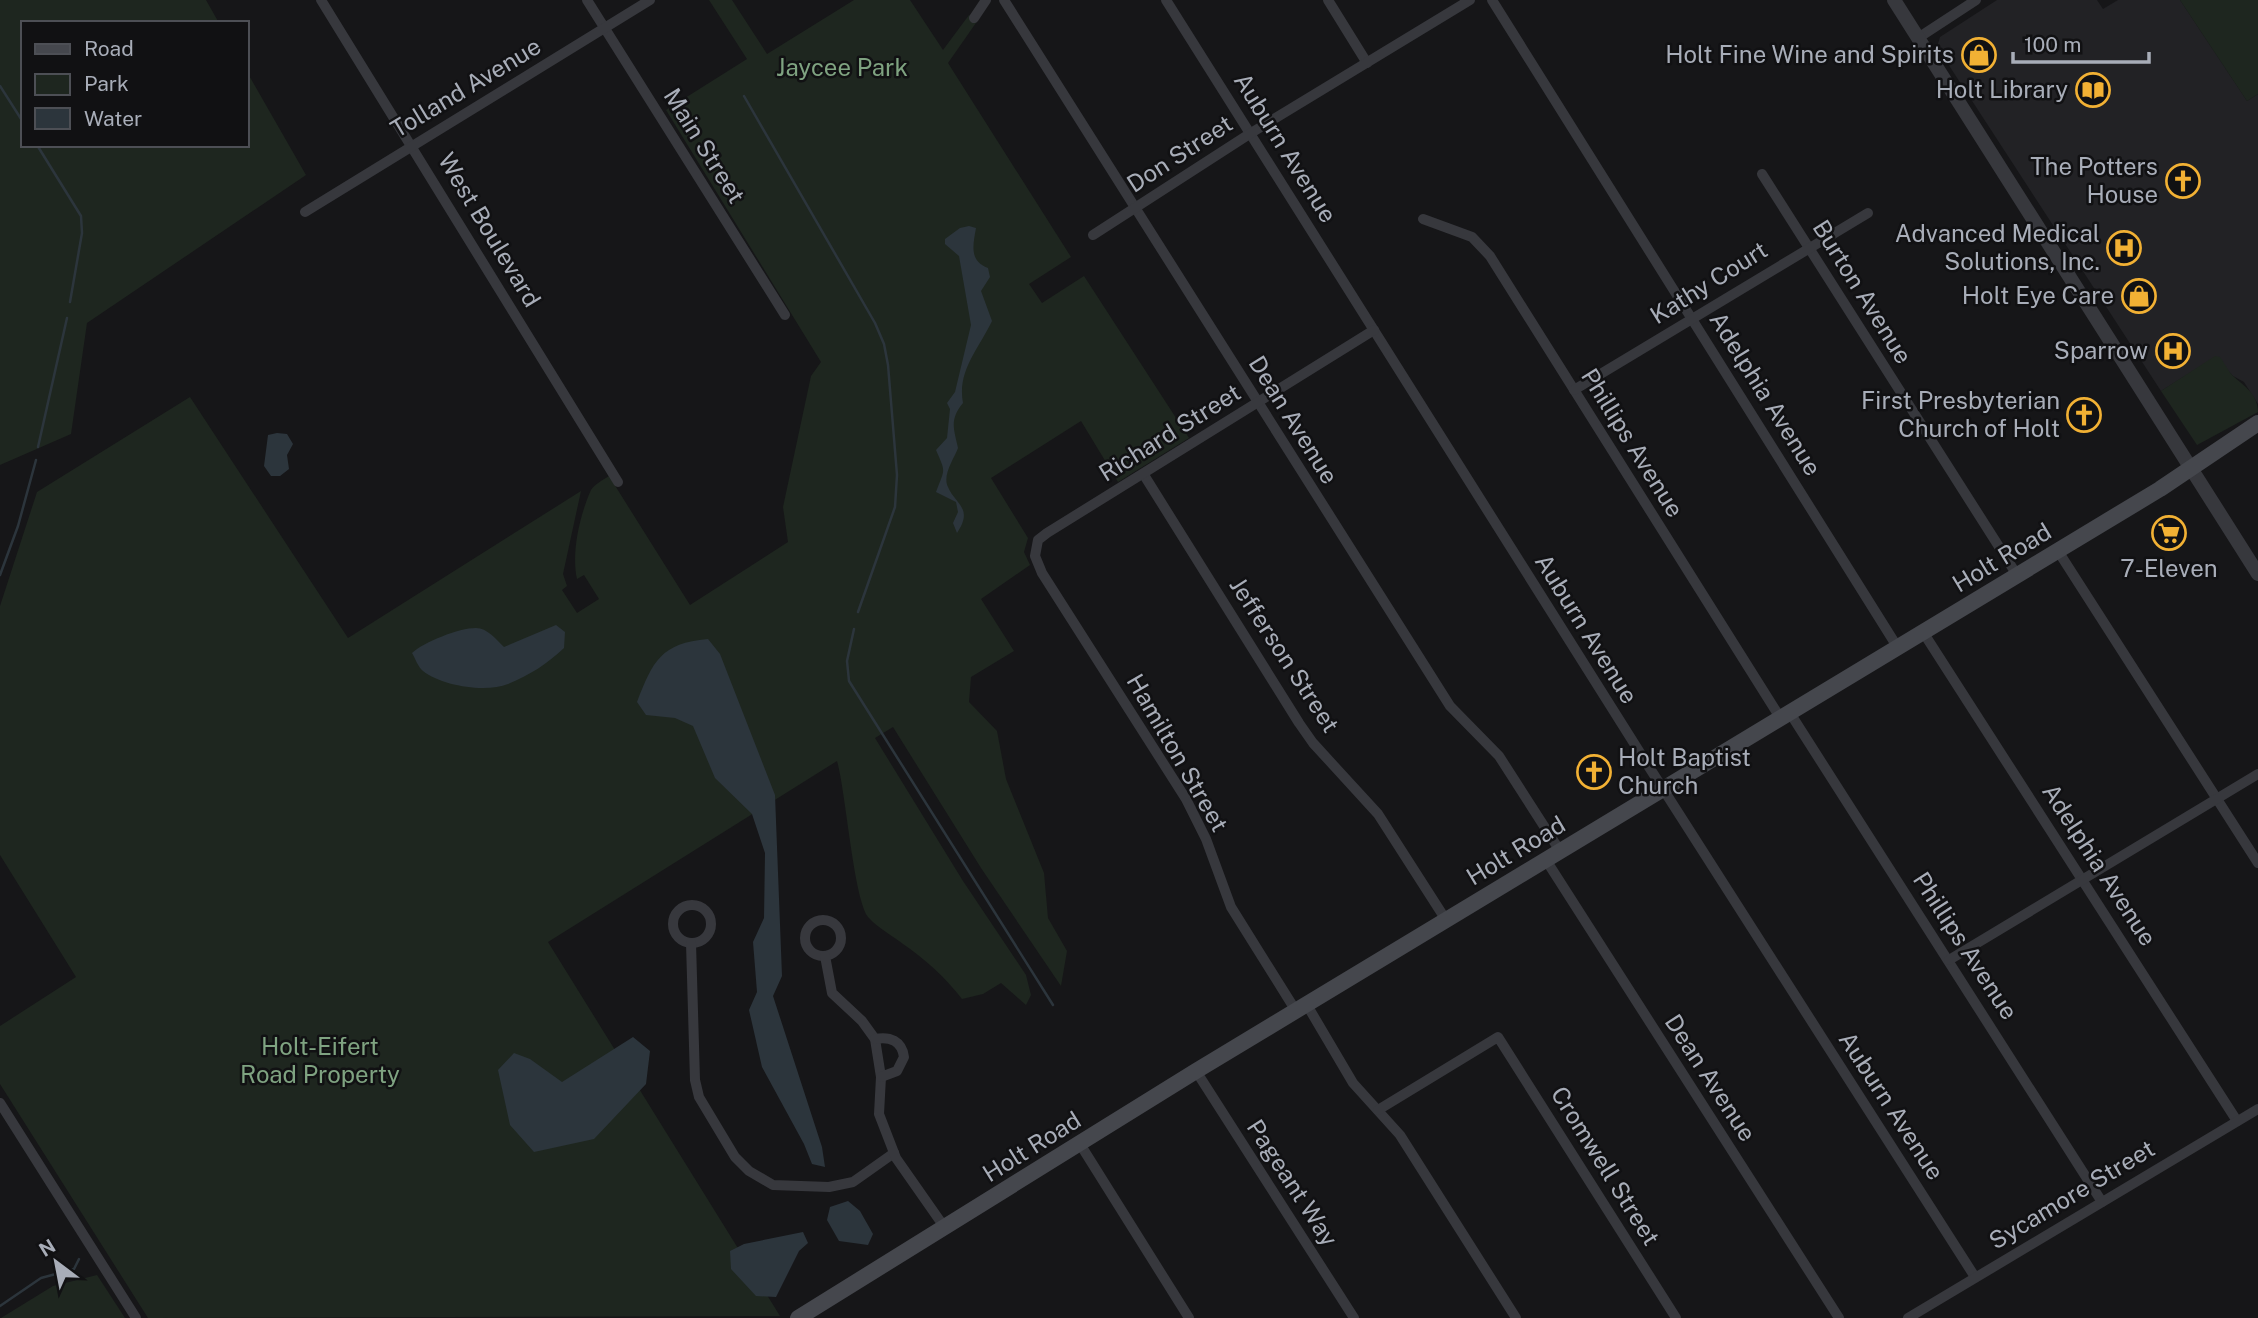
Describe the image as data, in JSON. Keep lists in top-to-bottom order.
{
  "streets": {
    "main road": ["Holt Road"],
    "street": [
      "Tolland Avenue",
      "Main Street",
      "Auburn Avenue",
      "Don Street",
      "West Boulevard",
      "Kathy Court",
      "Burton Avenue",
      "Adelphia Avenue",
      "Dean Avenue",
      "Richard Street",
      "Phillips Avenue",
      "Jefferson Street",
      "Hamilton Street",
      "Cromwell Street",
      "Pageant Way",
      "Sycamore Street"
    ]
  },
  "crossings": [
    ["Tolland Avenue", "Main Street"],
    ["Tolland Avenue", "West Boulevard"],
    ["Auburn Avenue", "Don Street"],
    ["Auburn Avenue", "Richard Street"],
    ["Auburn Avenue", "Holt Road"],
    ["Auburn Avenue", "Sycamore Street"],
    ["Don Street", "Dean Avenue"],
    ["Kathy Court", "Burton Avenue"],
    ["Kathy Court", "Adelphia Avenue"],
    ["Kathy Court", "Phillips Avenue"],
    ["Burton Avenue", "Holt Road"],
    ["Adelphia Avenue", "Holt Road"],
    ["Adelphia Avenue", "Sycamore Street"],
    ["Dean Avenue", "Richard Street"],
    ["Dean Avenue", "Holt Road"],
    ["Richard Street", "Jefferson Street"],
    ["Richard Street", "Hamilton Street"],
    ["Phillips Avenue", "Holt Road"],
    ["Phillips Avenue", "Sycamore Street"],
    ["Holt Road", "Jefferson Street"],
    ["Holt Road", "Hamilton Street"],
    ["Holt Road", "Pageant Way"],
    ["Hamilton Street", "Cromwell Street"]
  ],
  "parks": ["Jaycee Park", "Holt-Eifert Road Property"],
  "places": {
    "shop": ["Holt Fine Wine and Spirits", "Holt Eye Care"],
    "library": ["Holt Library"],
    "church": ["The Potters House", "First Presbyterian Church of Holt", "Holt Baptist Church"],
    "hospital": ["Advanced Medical Solutions, Inc.", "Sparrow"],
    "supermarket": ["7-Eleven"]
  },
  "legend": ["Road", "Park", "Water"],
  "scale_bar": "100 m",
  "north": "top left"
}
